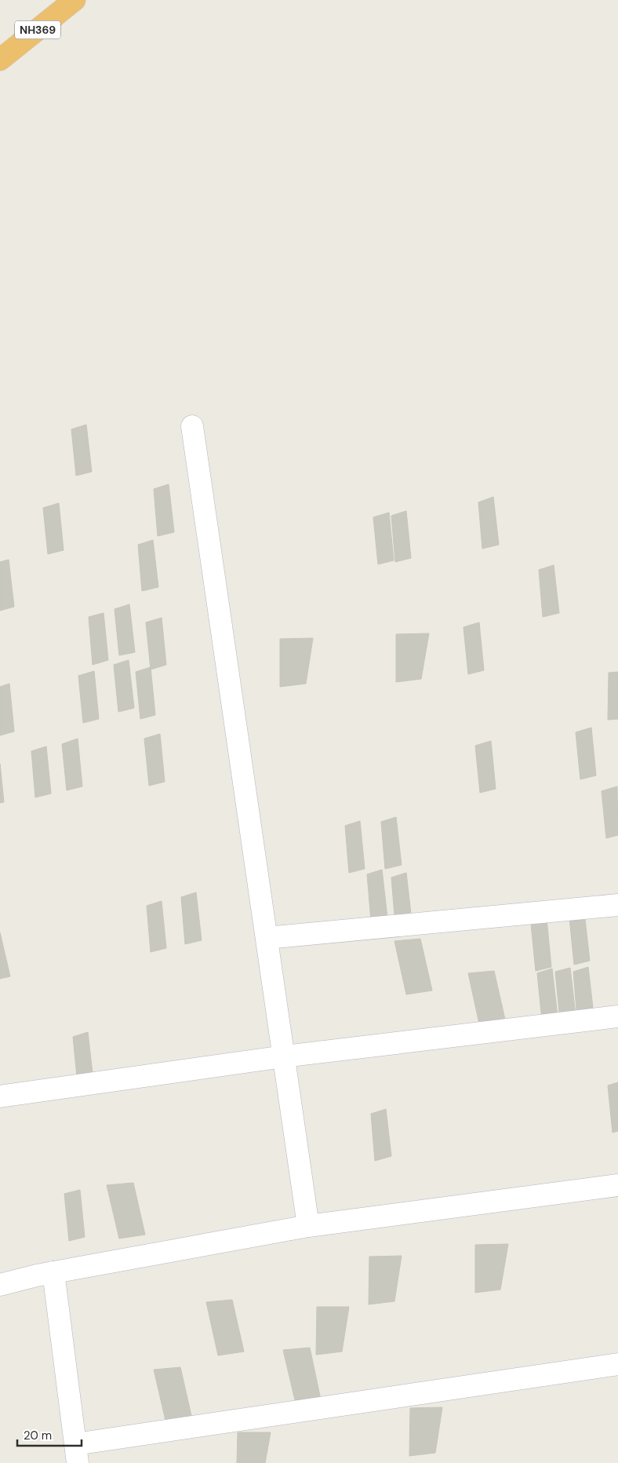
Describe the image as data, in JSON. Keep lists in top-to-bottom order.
{
  "streets": {
    "highway": ["NH369"]
  },
  "scale_bar": "20 m"
}
